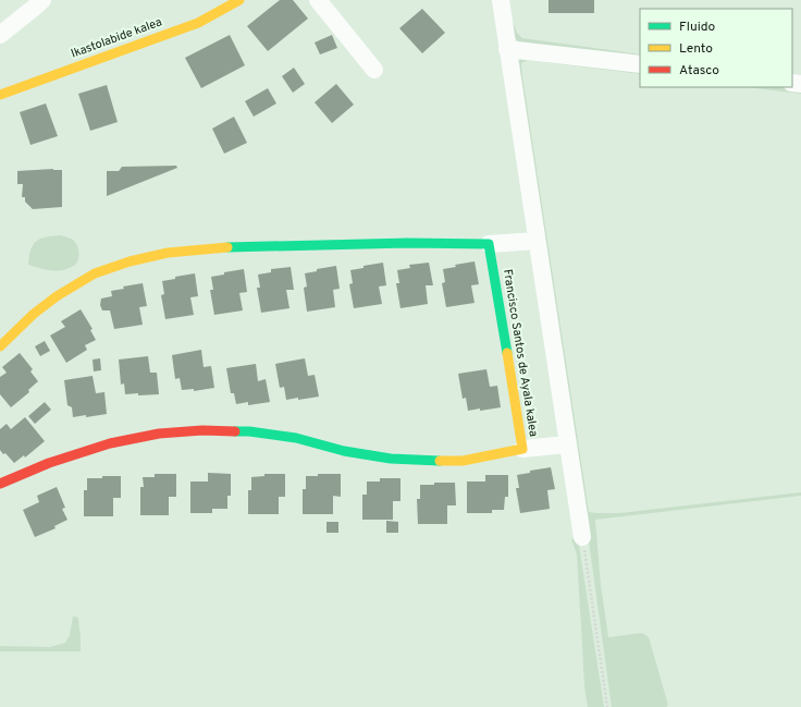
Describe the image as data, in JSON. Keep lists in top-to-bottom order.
{
  "streets": {
    "street": ["Ikastolabide kalea", "Francisco Santos de Ayala kalea"]
  },
  "legend": ["Fluido", "Lento", "Atasco"]
}
